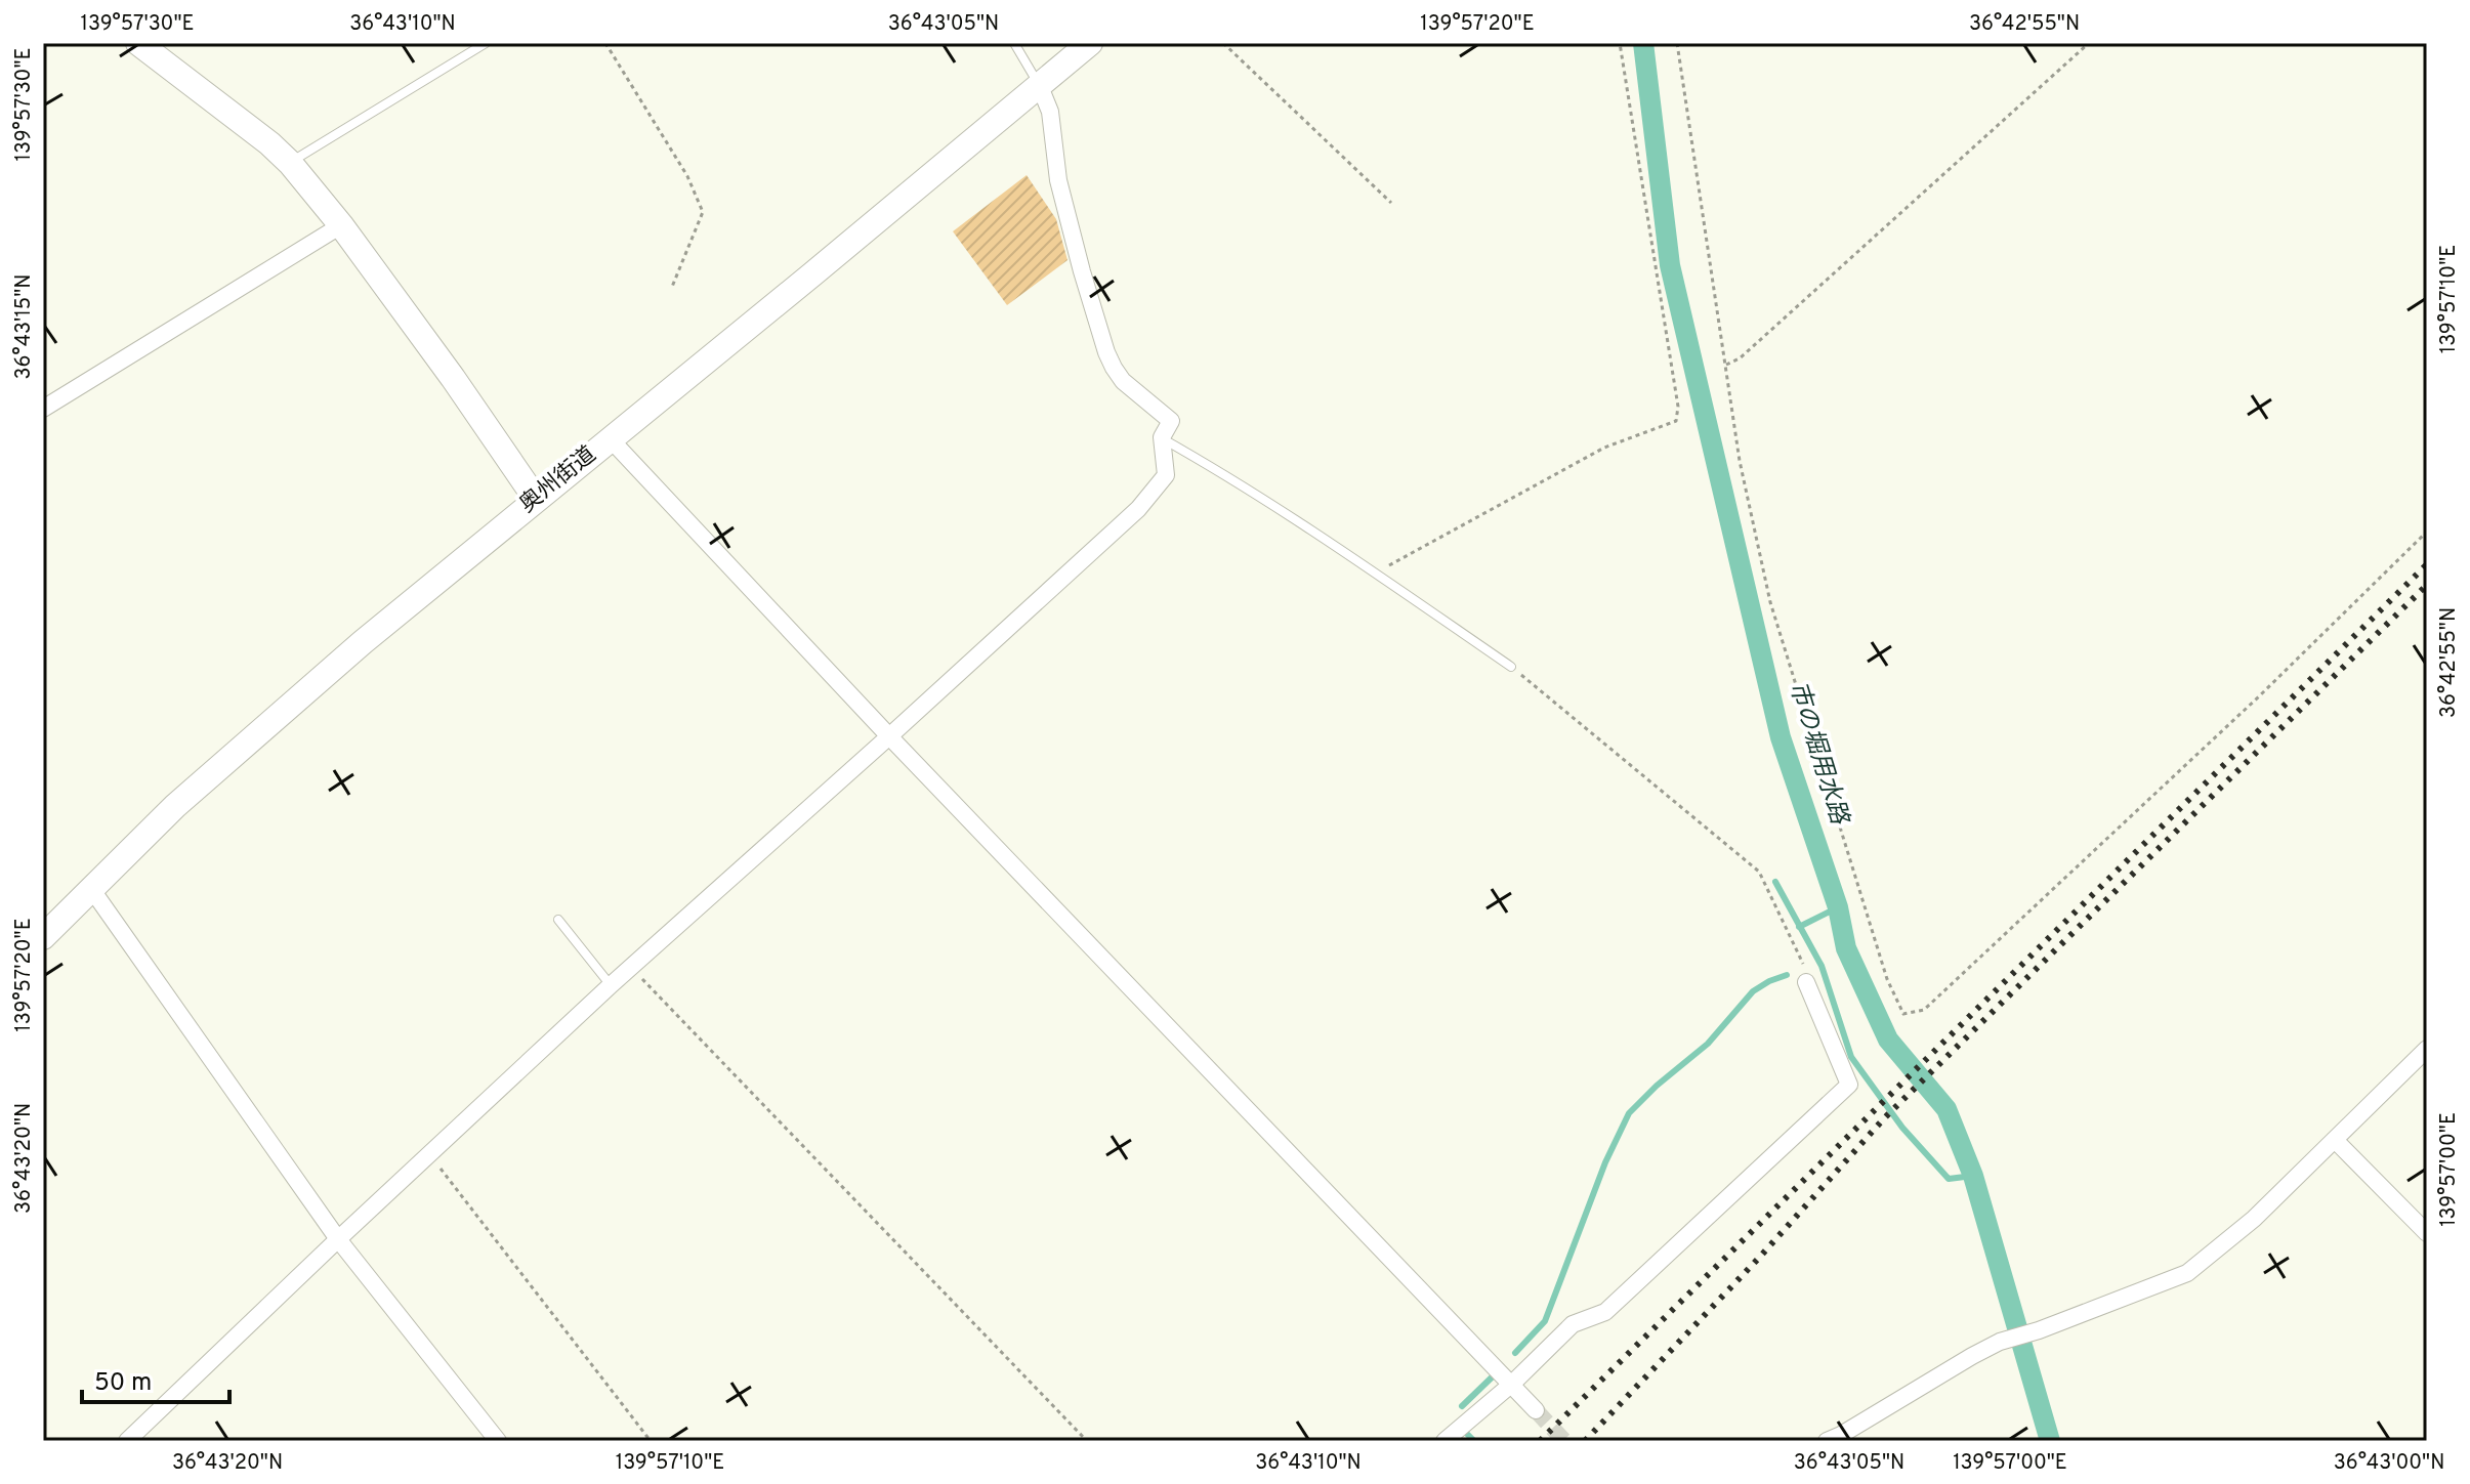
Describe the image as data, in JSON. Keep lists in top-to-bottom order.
{
  "streets": {
    "main road": ["奥州街道"]
  },
  "water": ["市の堀用水路"],
  "scale_bar": "50 m",
  "coordinates": [
    "139°57'30\"E",
    "36°43'10\"N",
    "36°43'05\"N",
    "139°57'20\"E",
    "36°42'55\"N",
    "139°57'10\"E",
    "36°43'15\"N",
    "36°43'20\"N",
    "139°57'00\"E",
    "36°43'00\"N"
  ]
}
